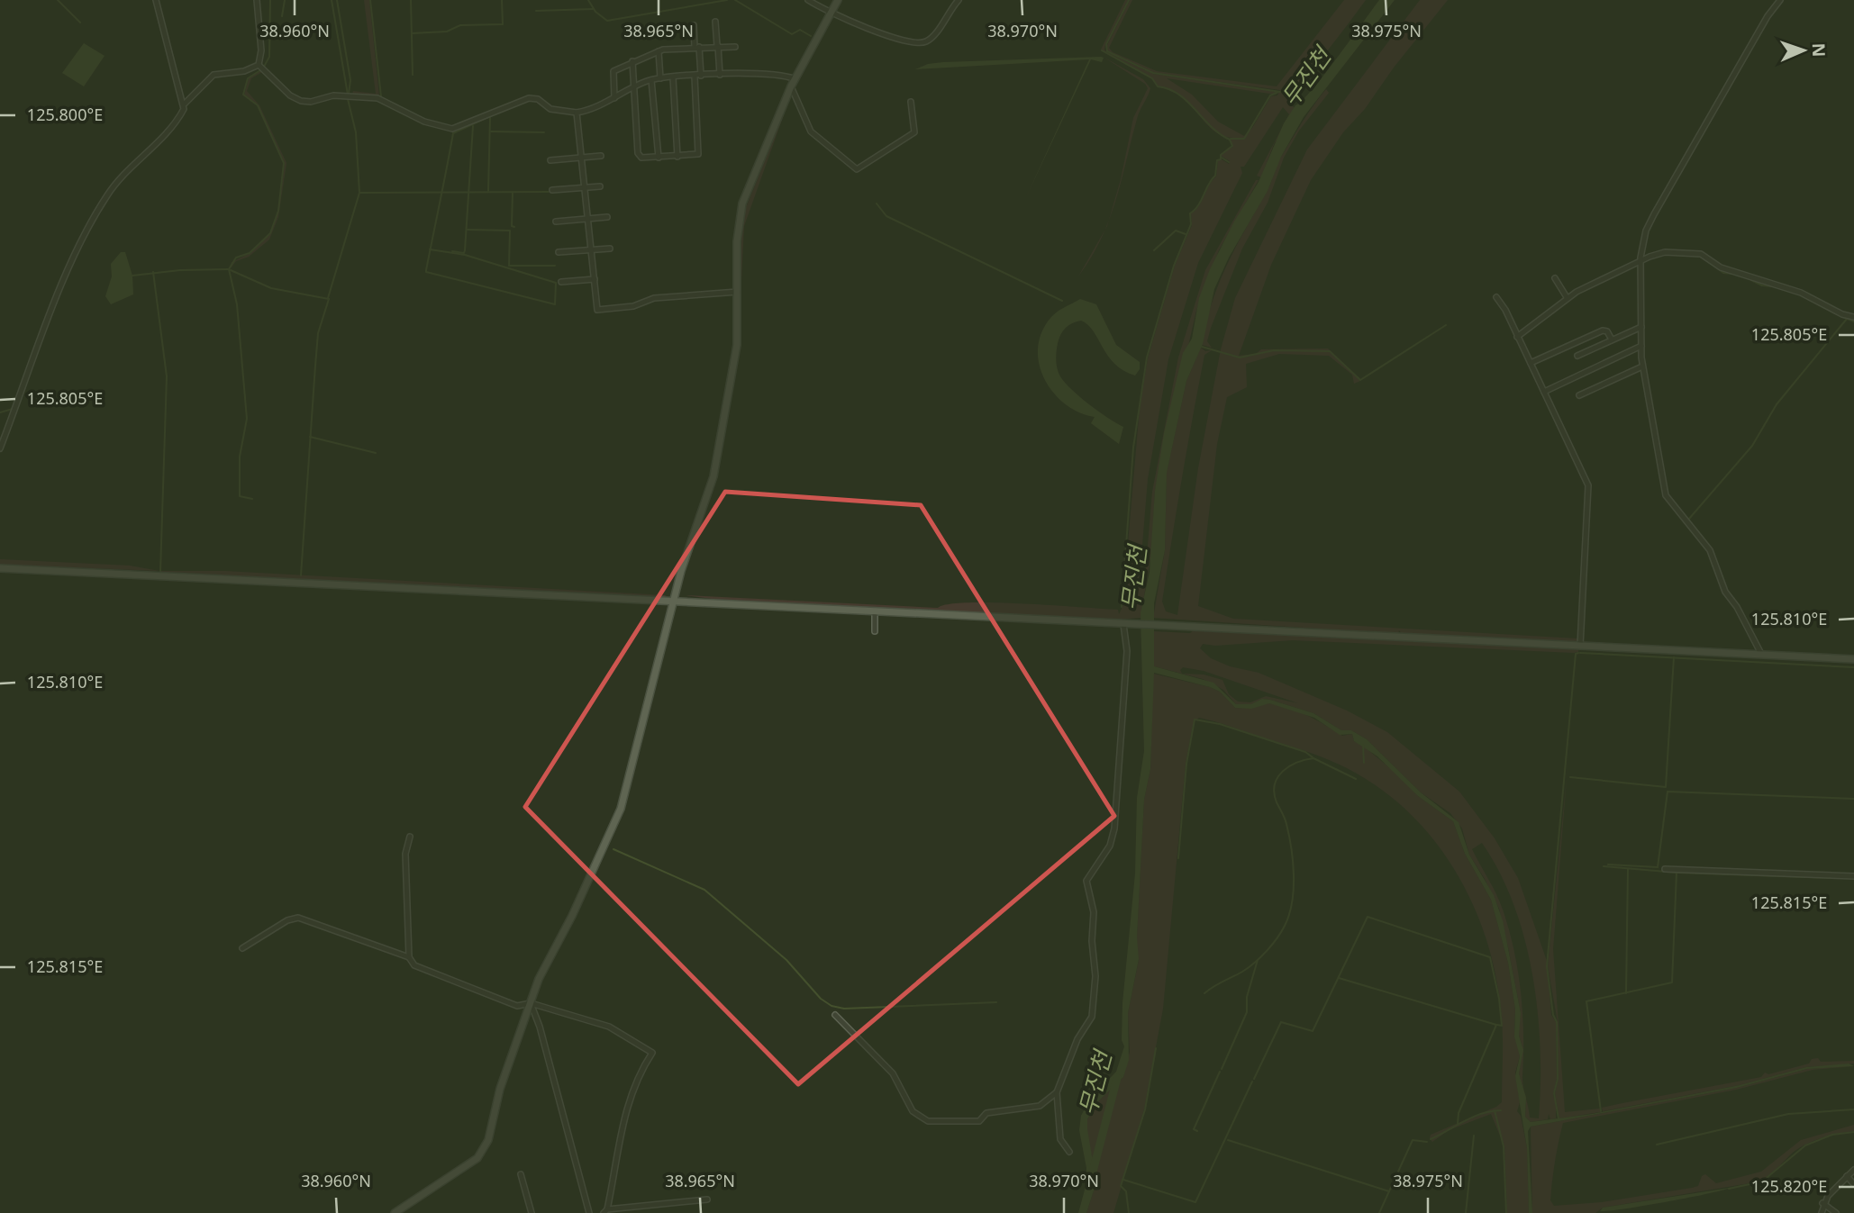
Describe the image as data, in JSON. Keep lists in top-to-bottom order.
{
  "water": ["무진천"],
  "north": "right",
  "coordinates": [
    "38.960°N",
    "38.965°N",
    "38.970°N",
    "38.975°N",
    "125.800°E",
    "125.805°E",
    "125.810°E",
    "125.815°E",
    "125.820°E"
  ]
}
